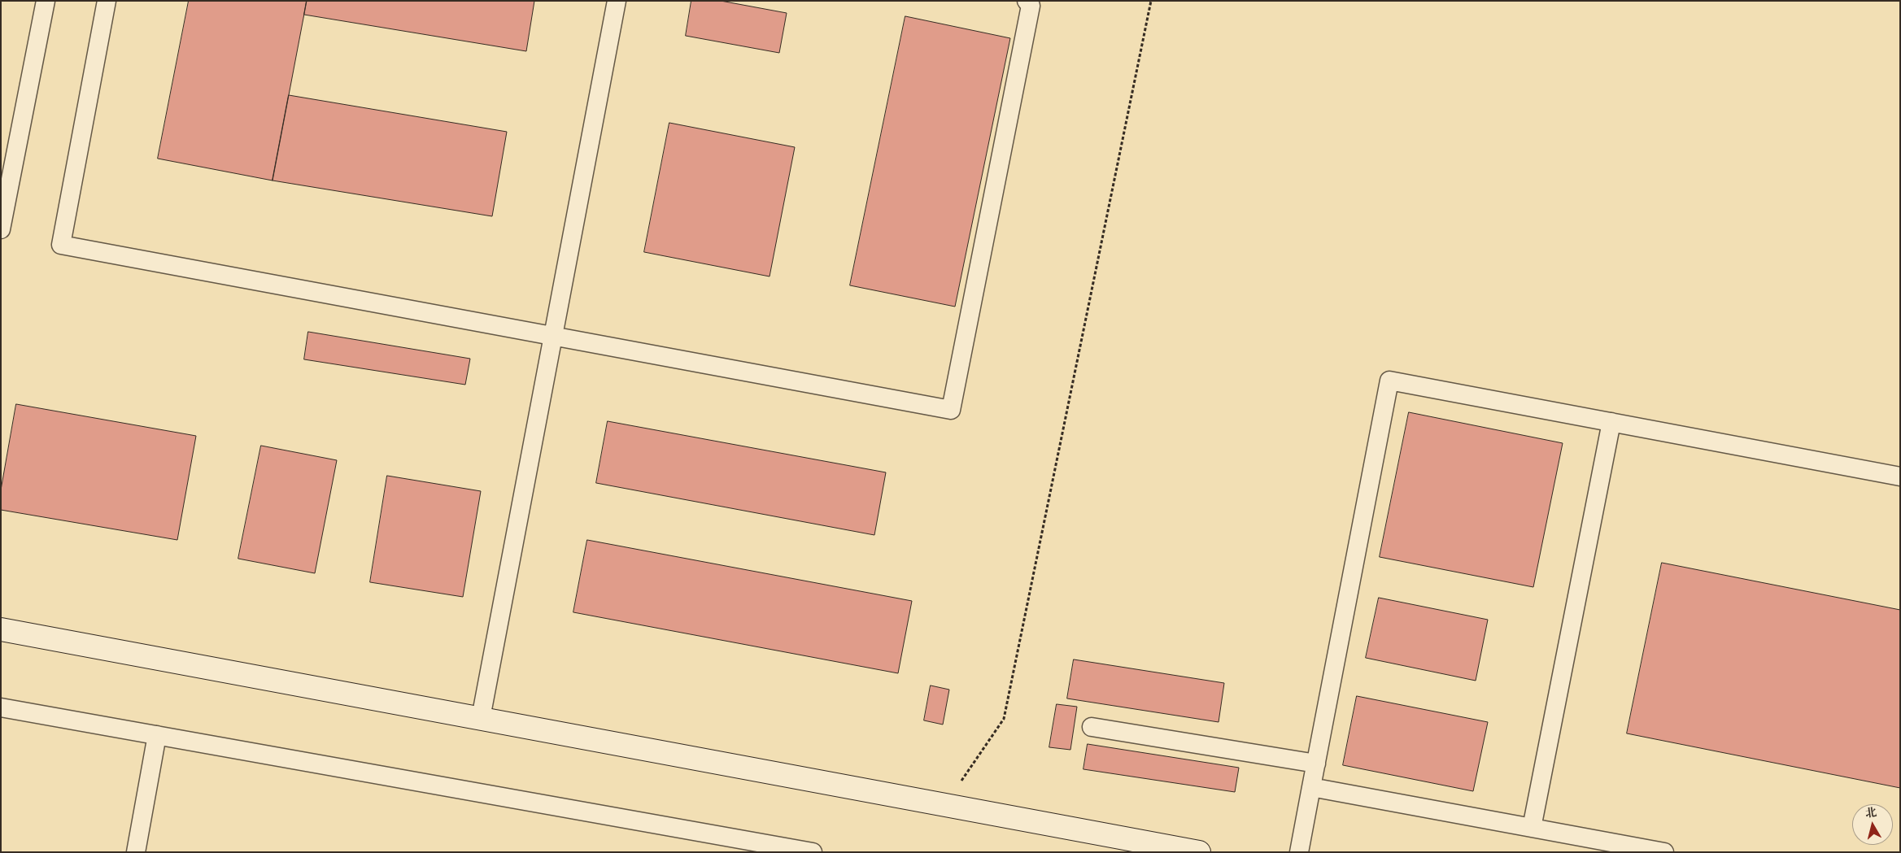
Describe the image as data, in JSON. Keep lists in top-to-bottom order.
{
  "north": "top"
}
